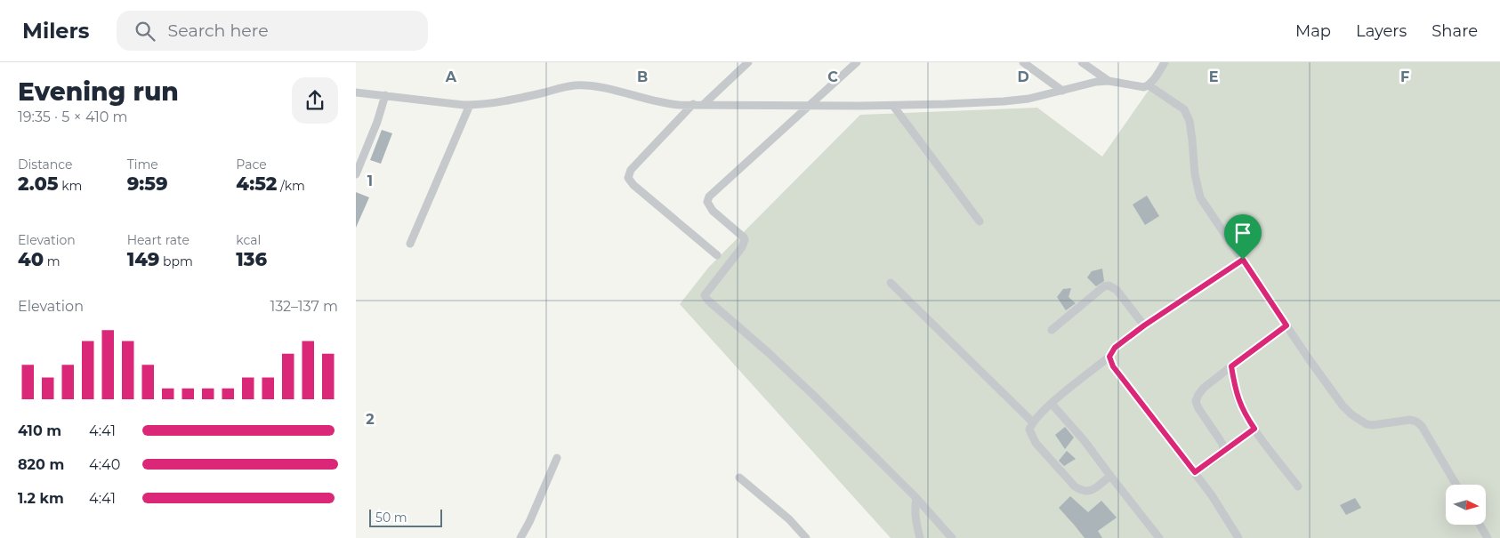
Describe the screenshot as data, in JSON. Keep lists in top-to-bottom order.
{
  "scale_bar": "50 m",
  "north": "right",
  "page": {
    "header": "Milers",
    "search": "Search here",
    "nav": ["Map", "Layers", "Share"],
    "heading": ["Evening run", "19:35 · 5 × 410 m"],
    "stats": [
      ["Distance", "2.05 km"],
      ["Time", "9:59"],
      ["Pace", "4:52 /km"],
      ["Elevation", "40 m"],
      ["Heart rate", "149 bpm"],
      ["kcal", "136"]
    ],
    "chart": ["Elevation", "132–137 m"],
    "list": [
      {
        "name": "410 m",
        "note": "4:41"
      },
      {
        "name": "820 m",
        "note": "4:40"
      },
      {
        "name": "1.2 km",
        "note": "4:41"
      }
    ],
    "scale": "50 m"
  },
  "grid": {
    "columns": [
      "A",
      "B",
      "C",
      "D",
      "E",
      "F"
    ],
    "rows": ["1", "2"]
  }
}
